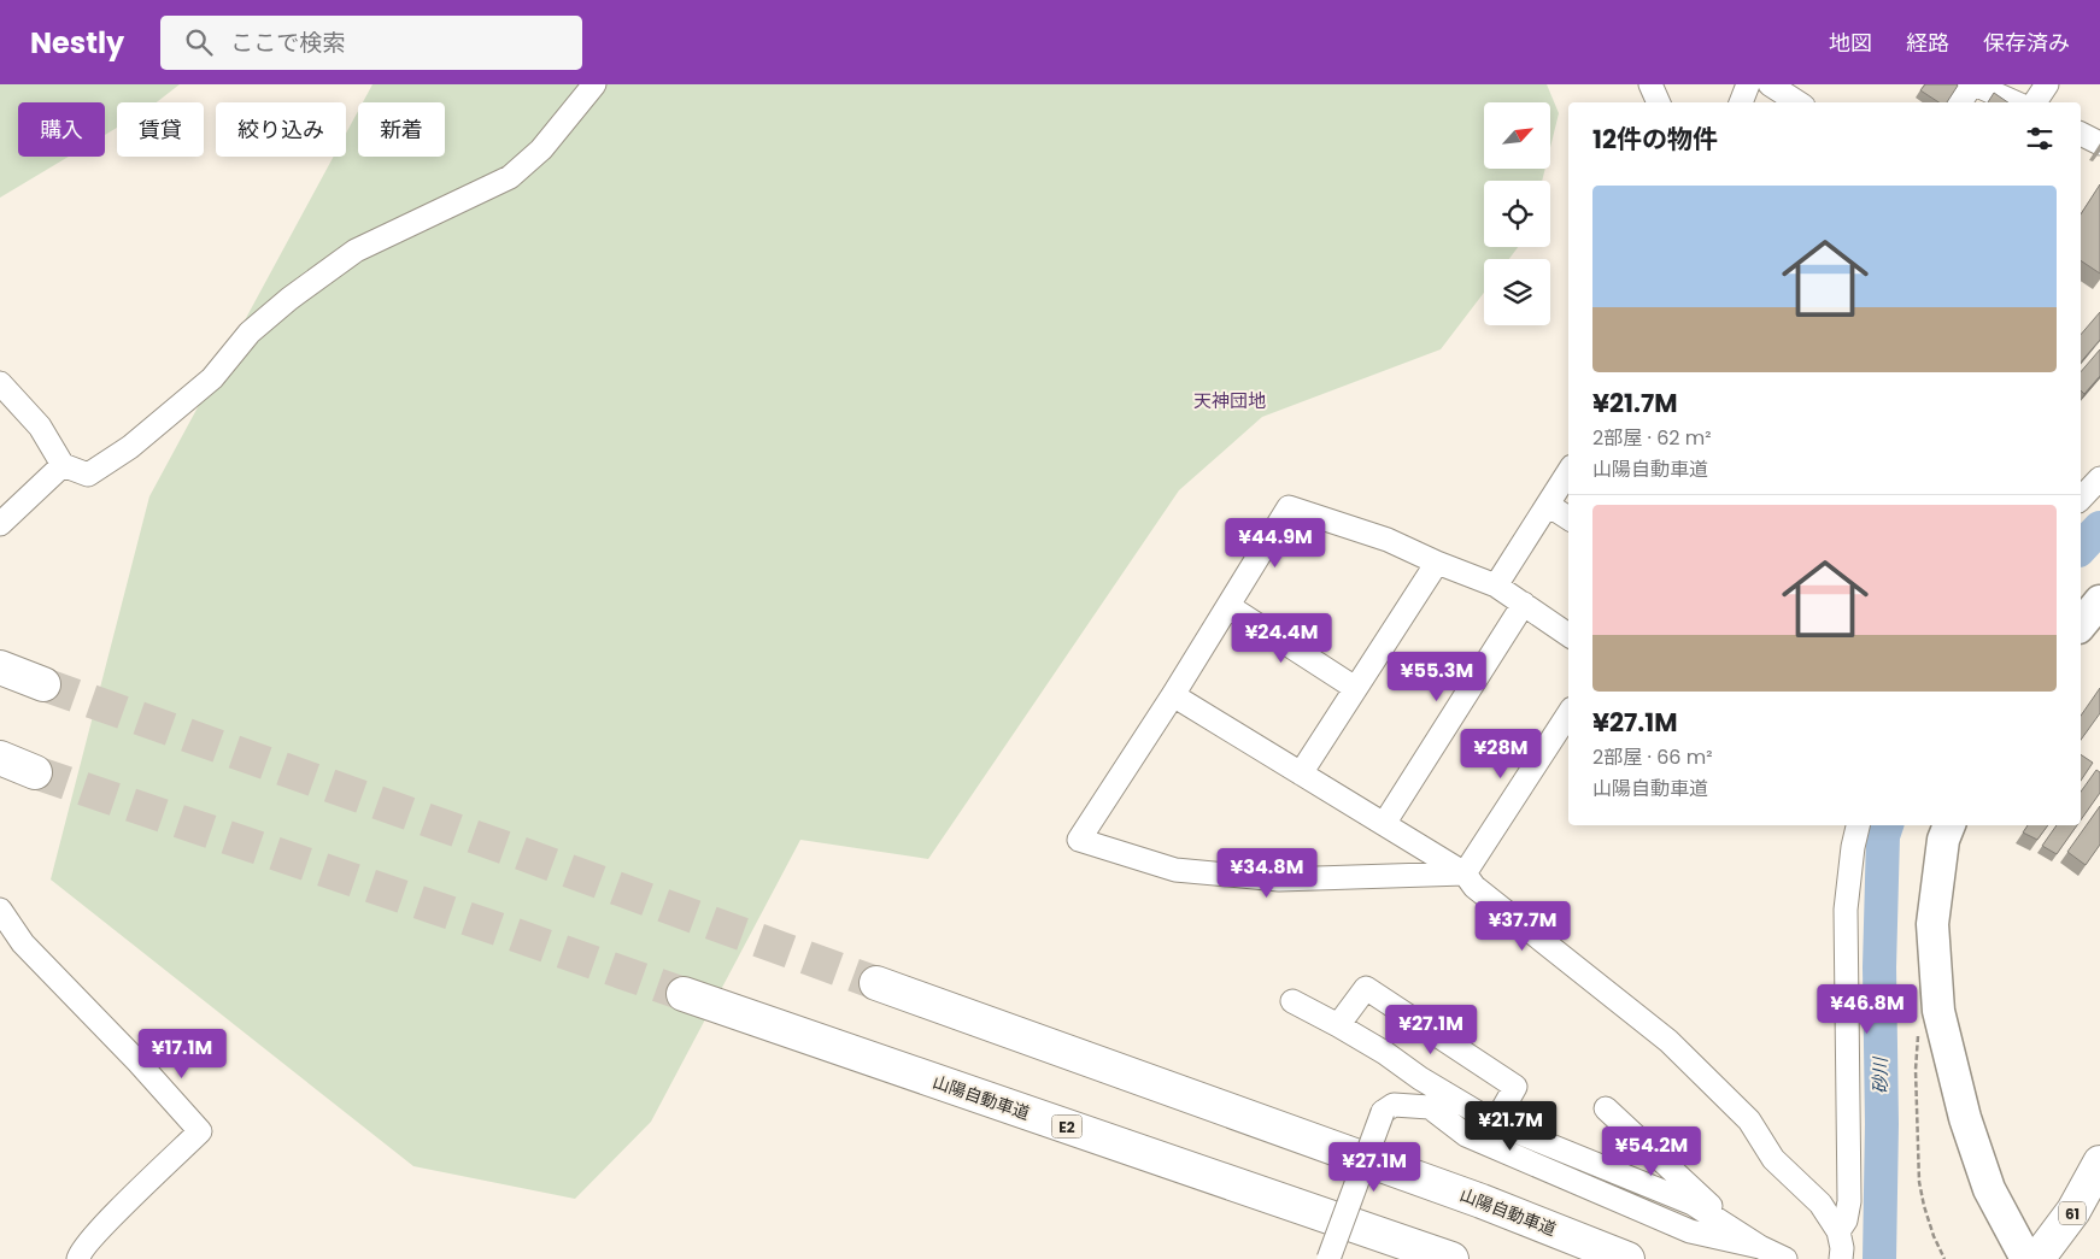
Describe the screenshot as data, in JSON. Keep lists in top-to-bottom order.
{
  "streets": {
    "main road": ["山陽自動車道", "E2", "61"]
  },
  "districts": ["天神団地"],
  "water": ["砂川"],
  "north": "top right",
  "page": {
    "header": "Nestly",
    "search": "ここで検索",
    "nav": ["地図", "経路", "保存済み"],
    "chip": [
      "購入",
      "賃貸",
      "絞り込み",
      "新着"
    ],
    "heading": "12件の物件",
    "list": [
      {
        "name": "¥21.7M",
        "note": "2部屋 · 62 m² · 山陽自動車道"
      },
      {
        "name": "¥27.1M",
        "note": "2部屋 · 66 m² · 山陽自動車道"
      }
    ],
    "price": [
      "¥44.9M",
      "¥24.4M",
      "¥55.3M",
      "¥28M",
      "¥34.8M",
      "¥37.7M",
      "¥46.8M",
      "¥27.1M",
      "¥17.1M",
      "¥21.7M",
      "¥54.2M",
      "¥27.1M"
    ]
  }
}
